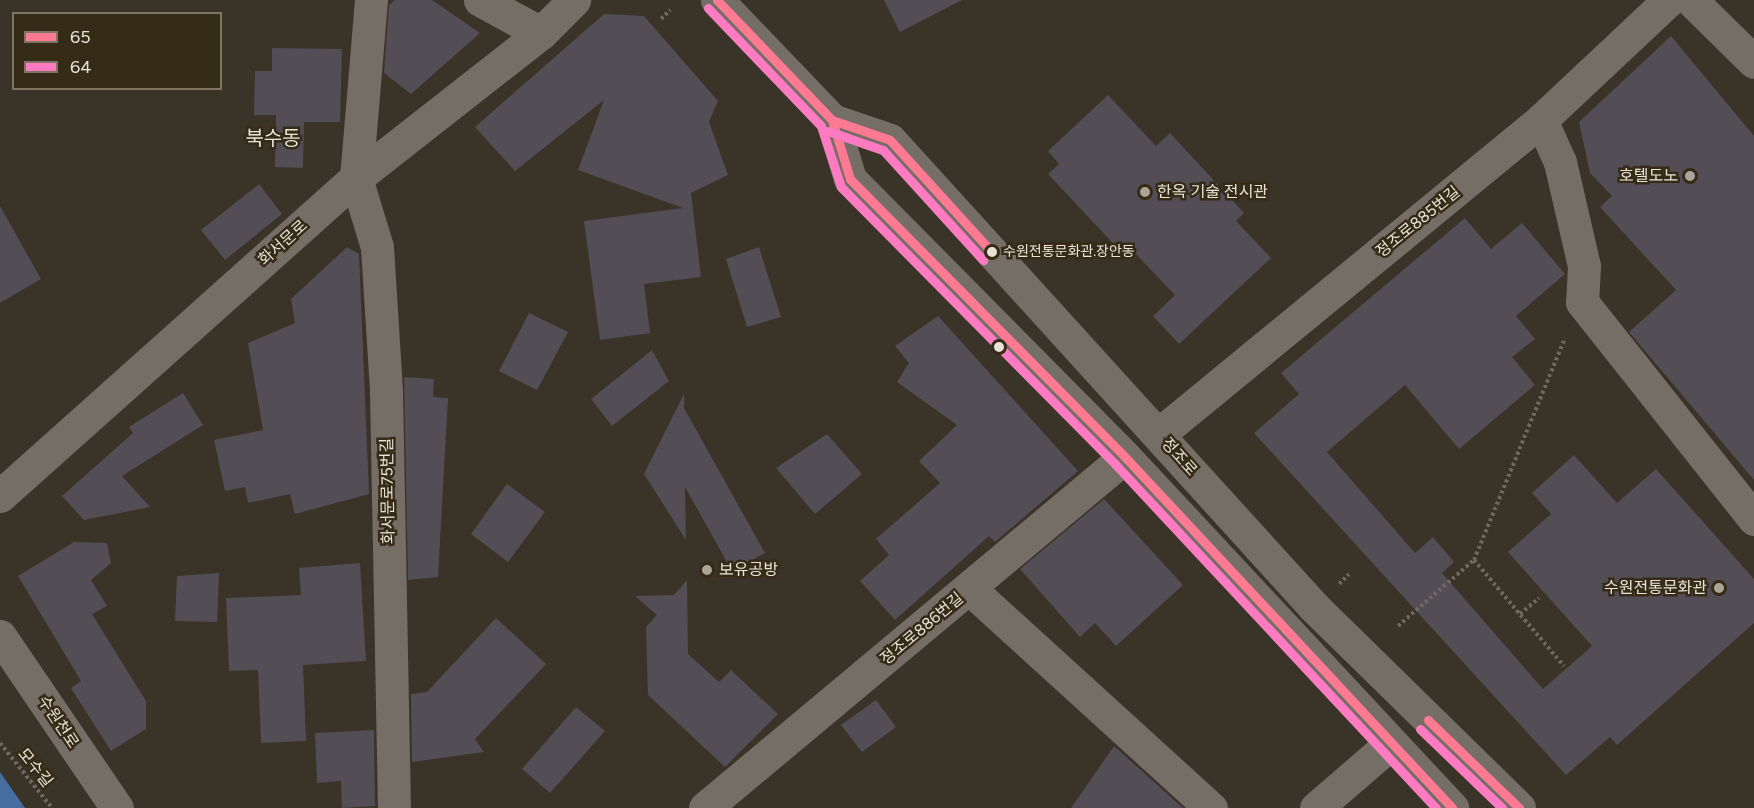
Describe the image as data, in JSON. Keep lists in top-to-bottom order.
{
  "streets": {
    "street": [
      "정조로885번길",
      "화서문로",
      "정조로",
      "화서문로75번길",
      "정조로886번길",
      "수원천로"
    ],
    "path": ["모수길"]
  },
  "crossings": [
    ["정조로885번길", "정조로"],
    ["화서문로", "화서문로75번길"],
    ["정조로", "정조로886번길"]
  ],
  "districts": ["북수동"],
  "places": [
    "호텔도노",
    "한옥 기술 전시관",
    "수원전통문화관.장안동",
    "보유공방",
    "수원전통문화관"
  ],
  "lines": ["transit line 65", "transit line 64"],
  "legend": ["65", "64"]
}
